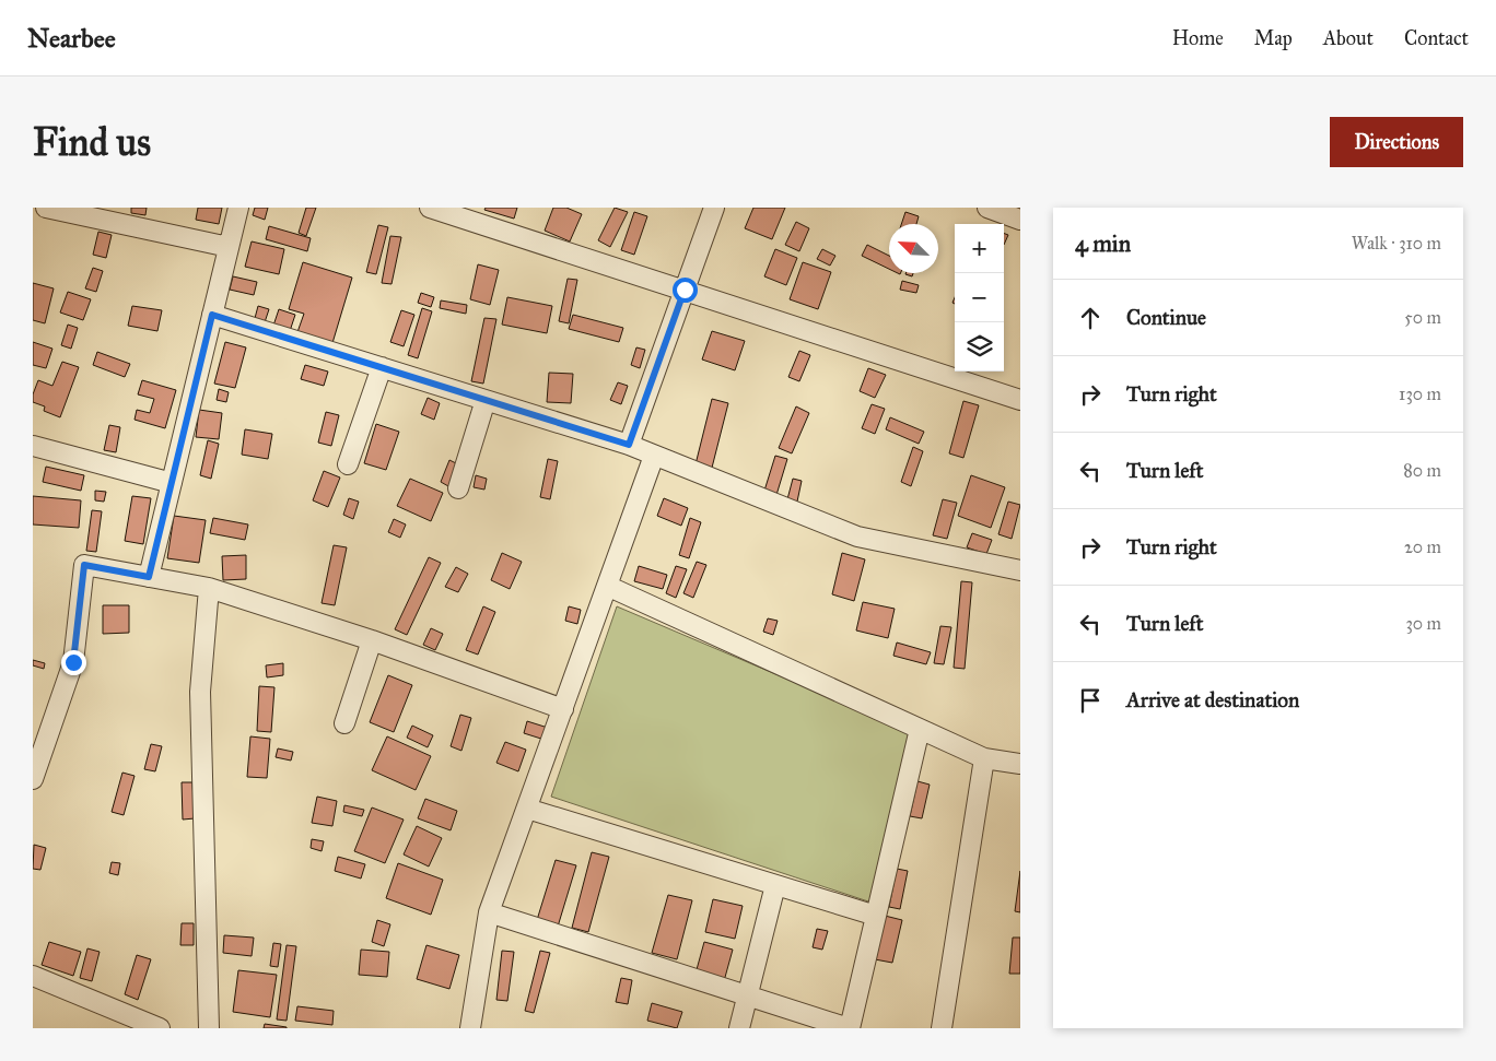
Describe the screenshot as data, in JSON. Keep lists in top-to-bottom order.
{
  "north": "top left",
  "page": {
    "header": "Nearbee",
    "nav": [
      "Home",
      "Map",
      "About",
      "Contact"
    ],
    "buttons": "Directions",
    "title": "Find us",
    "heading": ["4 min", "Walk · 310 m"],
    "map_buttons": ["+", "−"],
    "list": [
      ["Continue", "50 m"],
      ["Turn right", "130 m"],
      ["Turn left", "80 m"],
      ["Turn right", "20 m"],
      ["Turn left", "30 m"],
      "Arrive at destination"
    ]
  }
}
